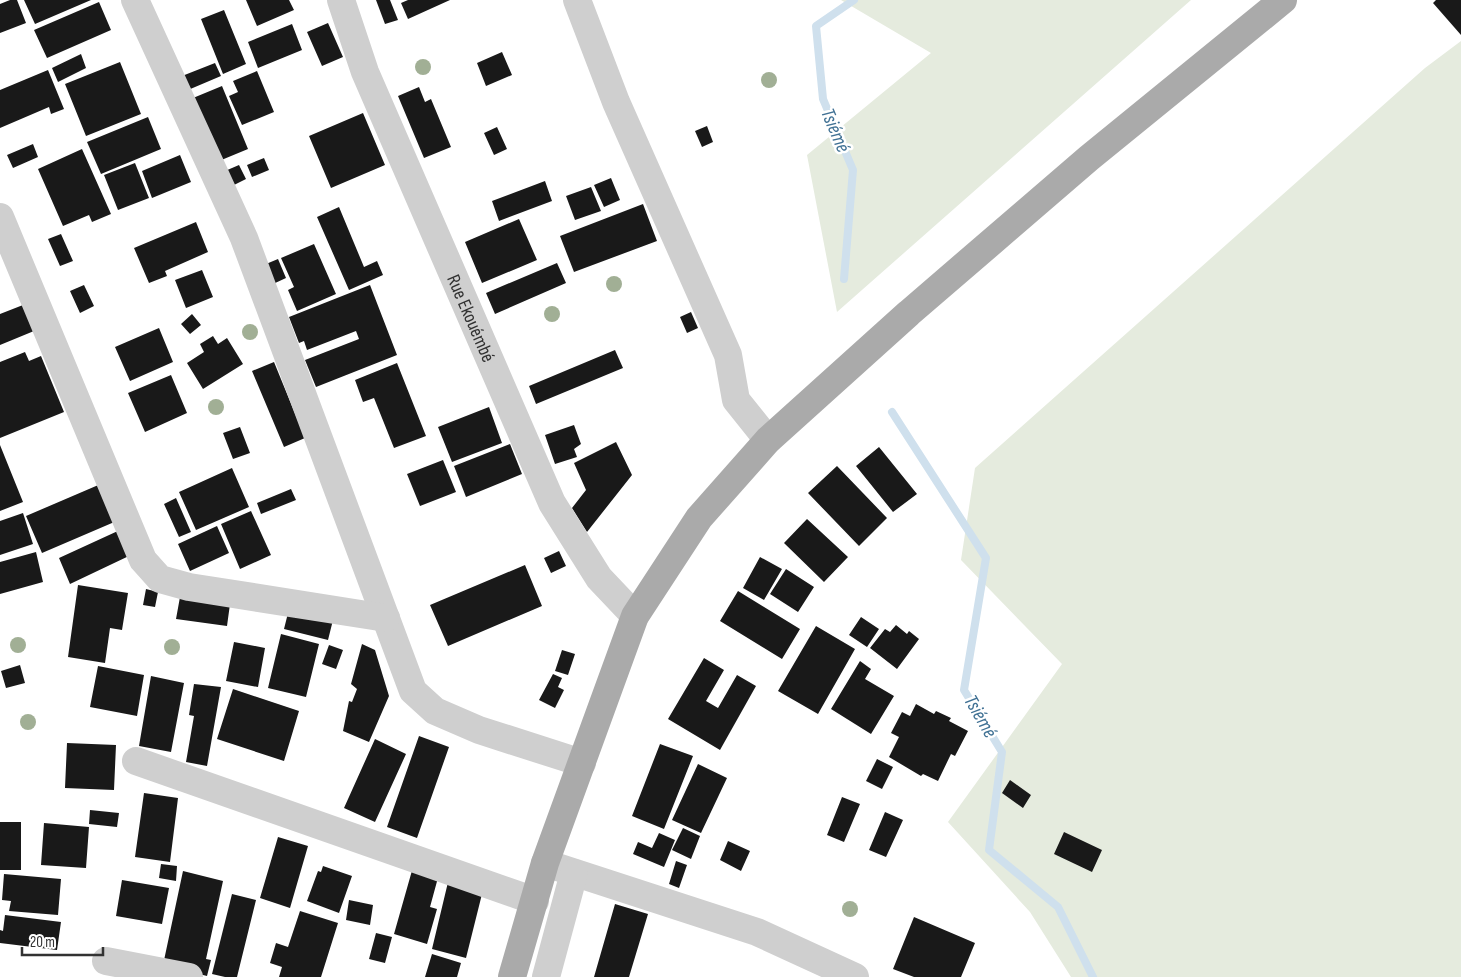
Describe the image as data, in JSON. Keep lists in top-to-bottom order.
{
  "streets": {
    "street": ["Rue Ekouémbé"]
  },
  "water": ["Tsiémé"],
  "scale_bar": "20 m"
}
